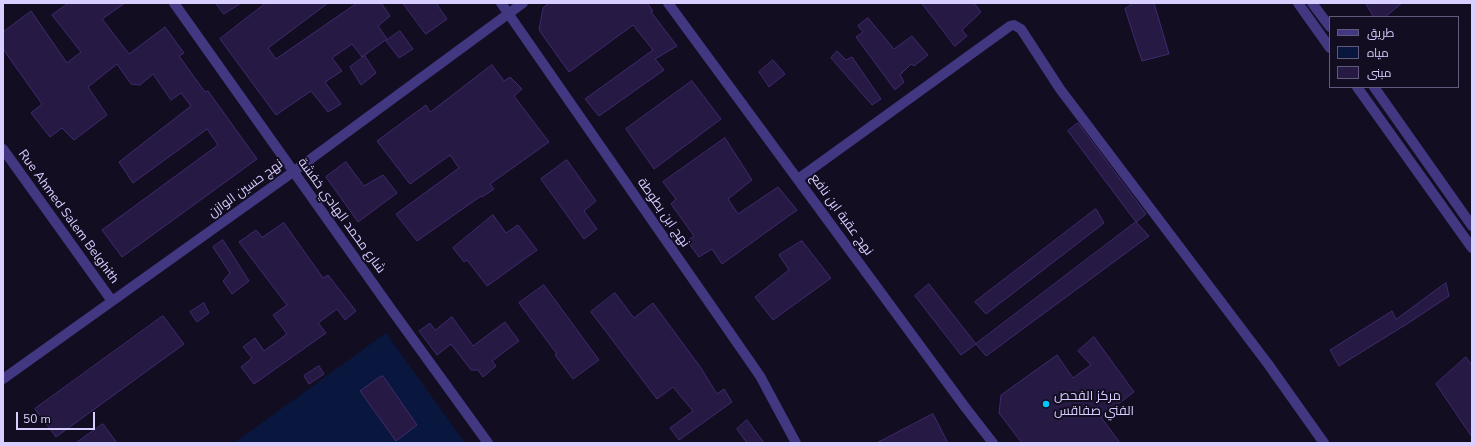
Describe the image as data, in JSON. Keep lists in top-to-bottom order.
{
  "streets": {
    "street": [
      "نهج حسين الوازن",
      "نهج ابن بطوطة",
      "نهج عقبة ابن نافع",
      "شارع محمد الهادي خفشة",
      "Rue Ahmed Salem Belghith"
    ]
  },
  "crossings": [
    ["نهج حسين الوازن", "نهج ابن بطوطة"],
    ["نهج حسين الوازن", "شارع محمد الهادي خفشة"],
    ["نهج حسين الوازن", "Rue Ahmed Salem Belghith"]
  ],
  "places": ["مركز الفحص الفني صفاقس"],
  "legend": ["طريق", "مياه", "مبنى"],
  "scale_bar": "50 m"
}
